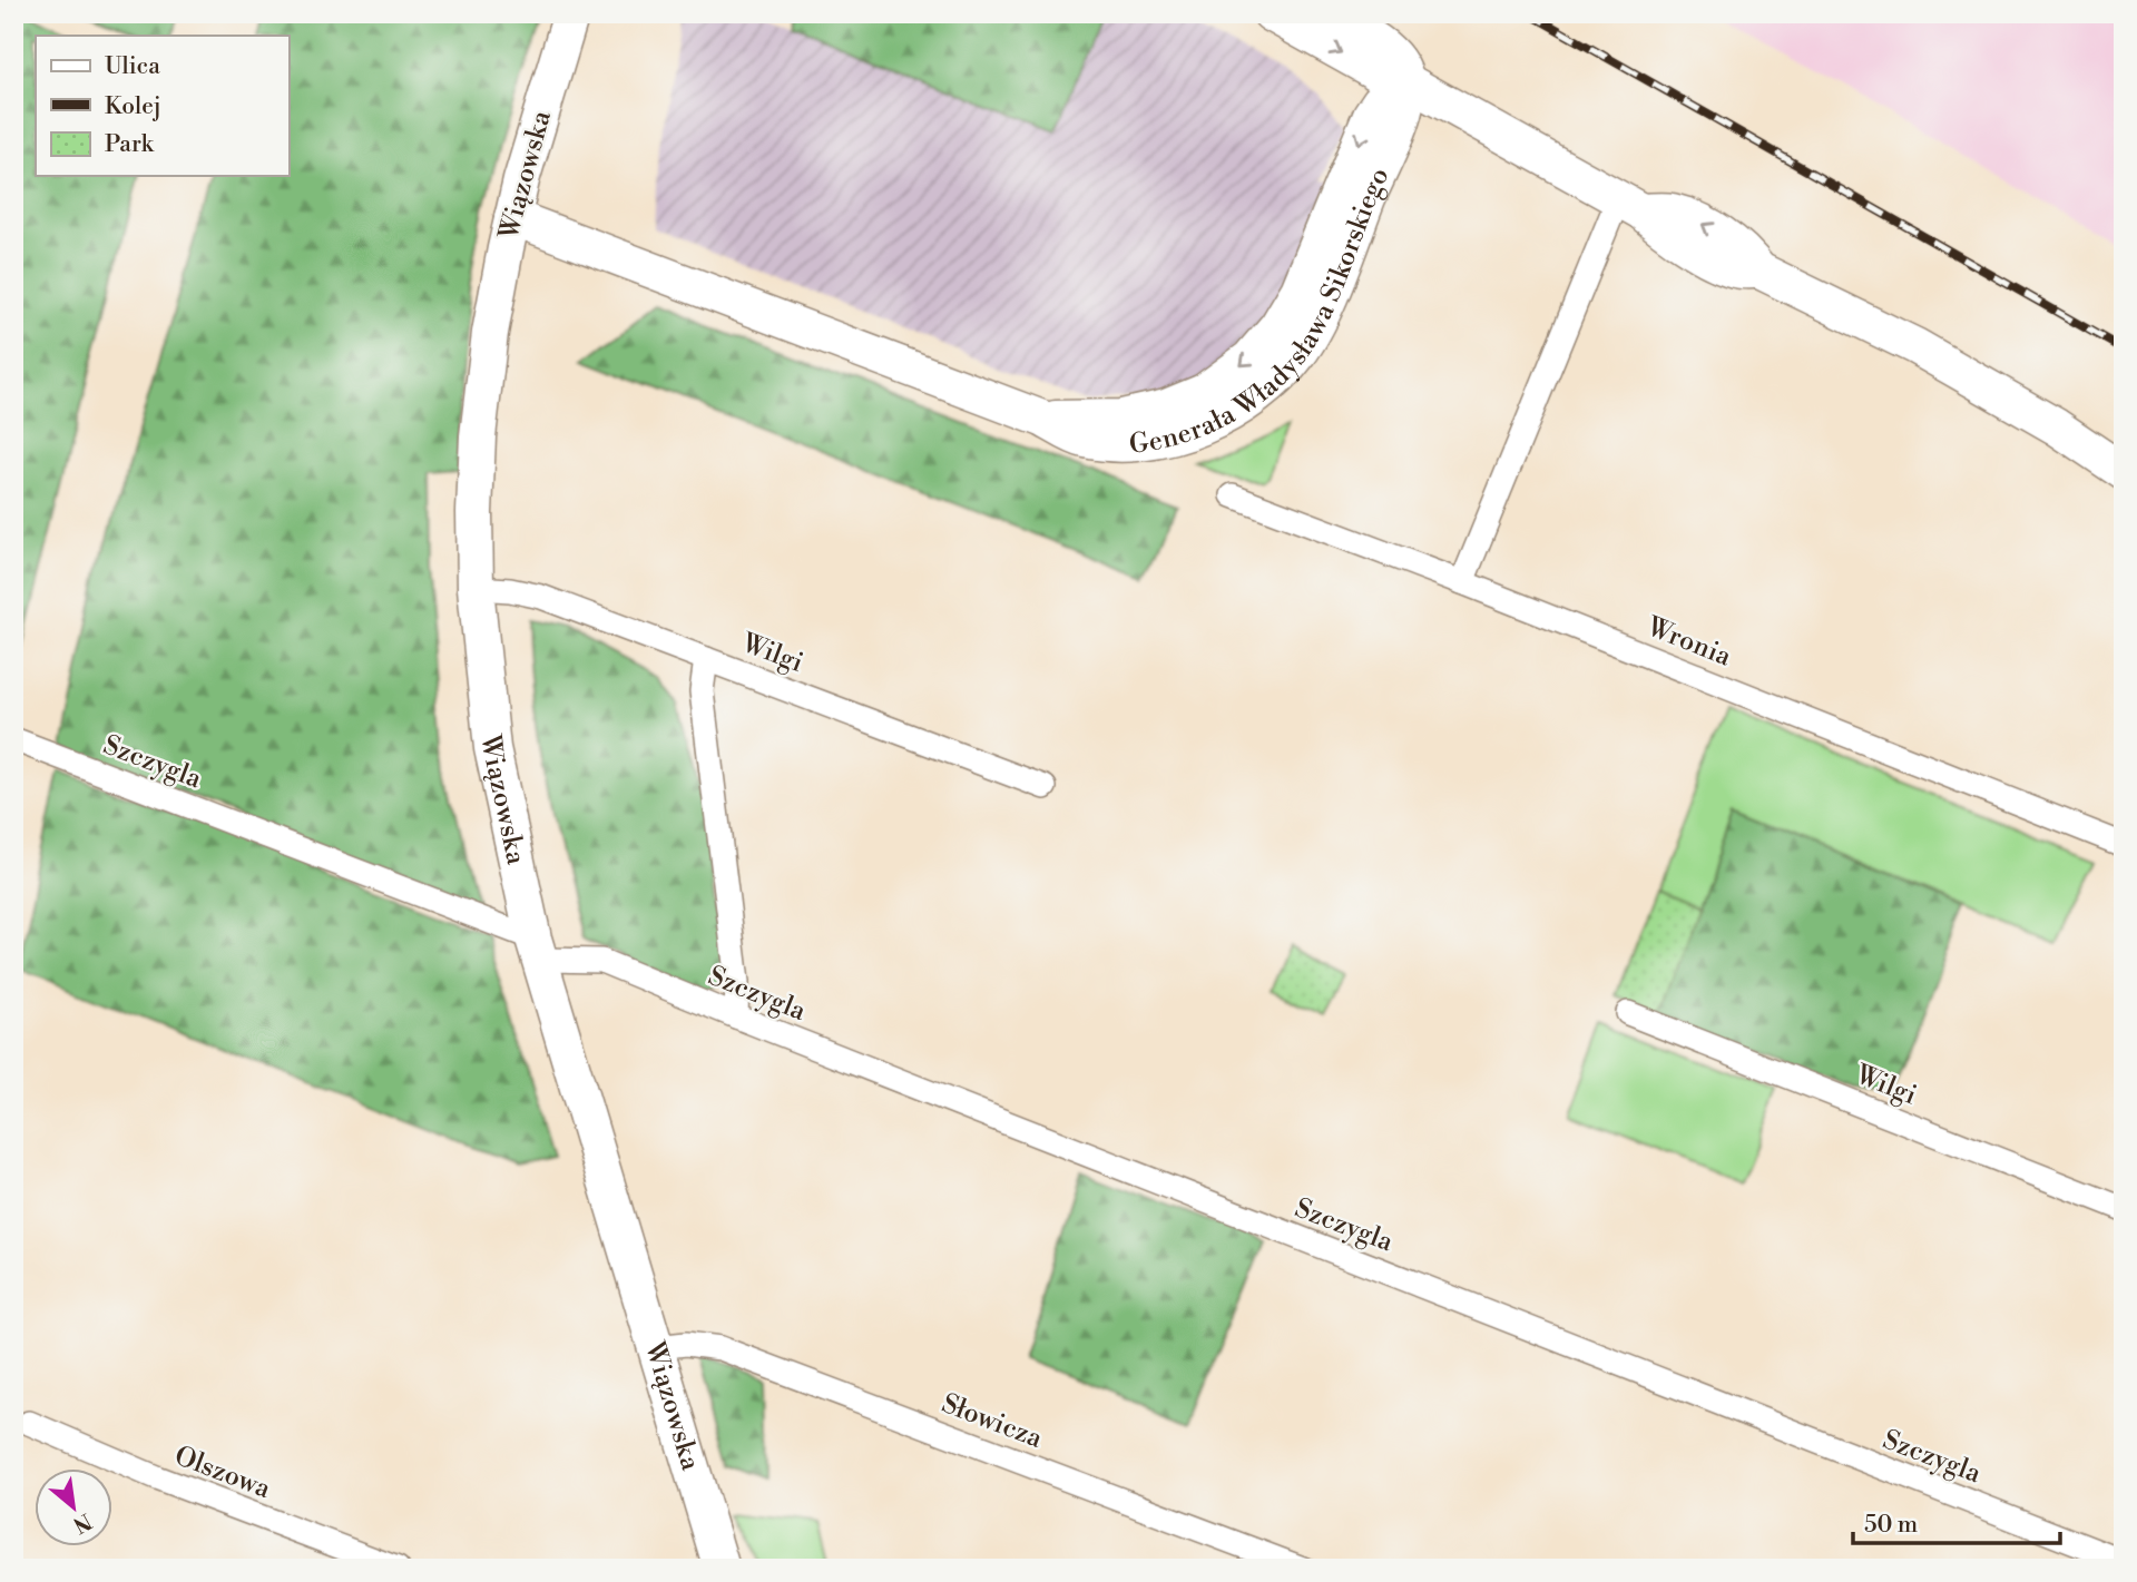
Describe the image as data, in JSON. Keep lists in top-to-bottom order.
{
  "streets": {
    "main road": ["Wiązowska", "Generała Władysława Sikorskiego"],
    "street": [
      "Wronia",
      "Wilgi",
      "Szczygla",
      "Słowicza",
      "Olszowa"
    ]
  },
  "crossings": [
    ["Wiązowska", "Generała Władysława Sikorskiego"],
    ["Wiązowska", "Wilgi"],
    ["Wiązowska", "Szczygla"],
    ["Wiązowska", "Słowicza"]
  ],
  "legend": ["Ulica", "Kolej", "Park"],
  "scale_bar": "50 m",
  "north": "bottom right"
}
